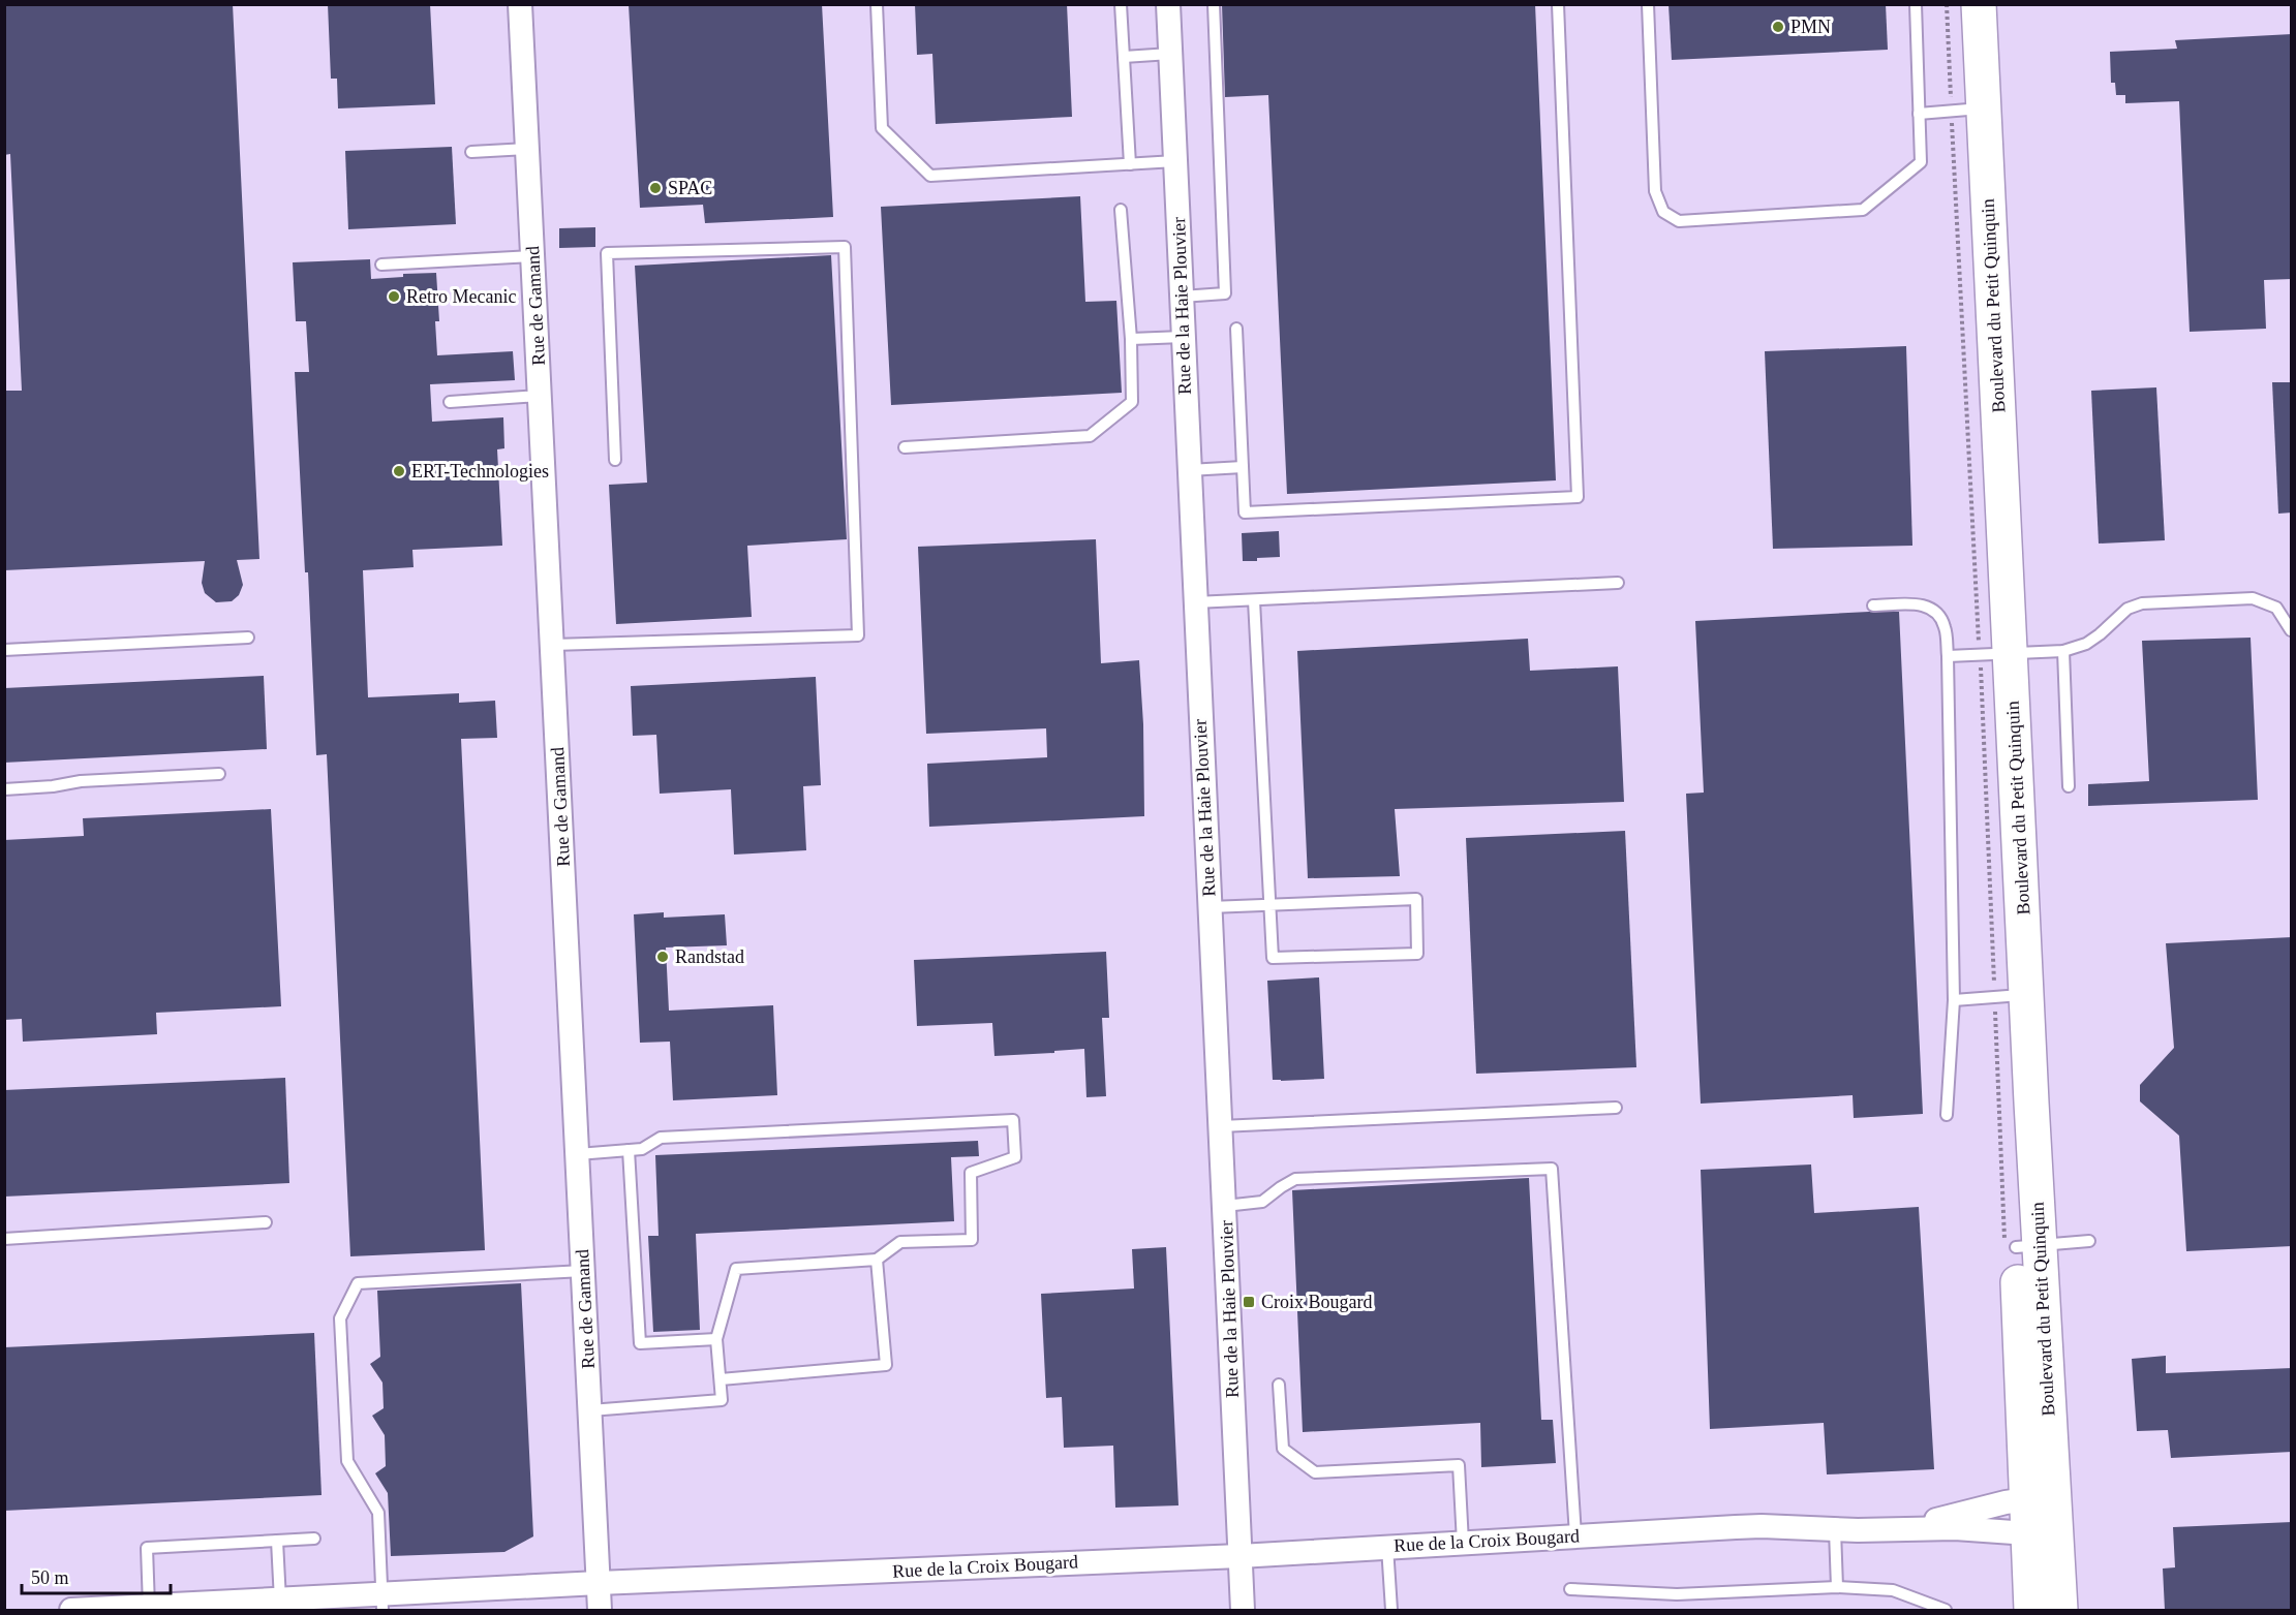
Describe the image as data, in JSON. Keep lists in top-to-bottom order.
{
  "streets": {
    "main road": ["Boulevard du Petit Quinquin"],
    "street": ["Rue de Gamand", "Rue de la Haie Plouvier", "Rue de la Croix Bougard"]
  },
  "crossings": [
    ["Rue de Gamand", "Rue de la Croix Bougard"],
    ["Rue de la Haie Plouvier", "Rue de la Croix Bougard"]
  ],
  "places": {
    "other": [
      "PMN",
      "SPAC",
      "Retro Mecanic",
      "ERT-Technologies",
      "Randstad"
    ],
    "transit": ["Croix Bougard"]
  },
  "scale_bar": "50 m"
}
